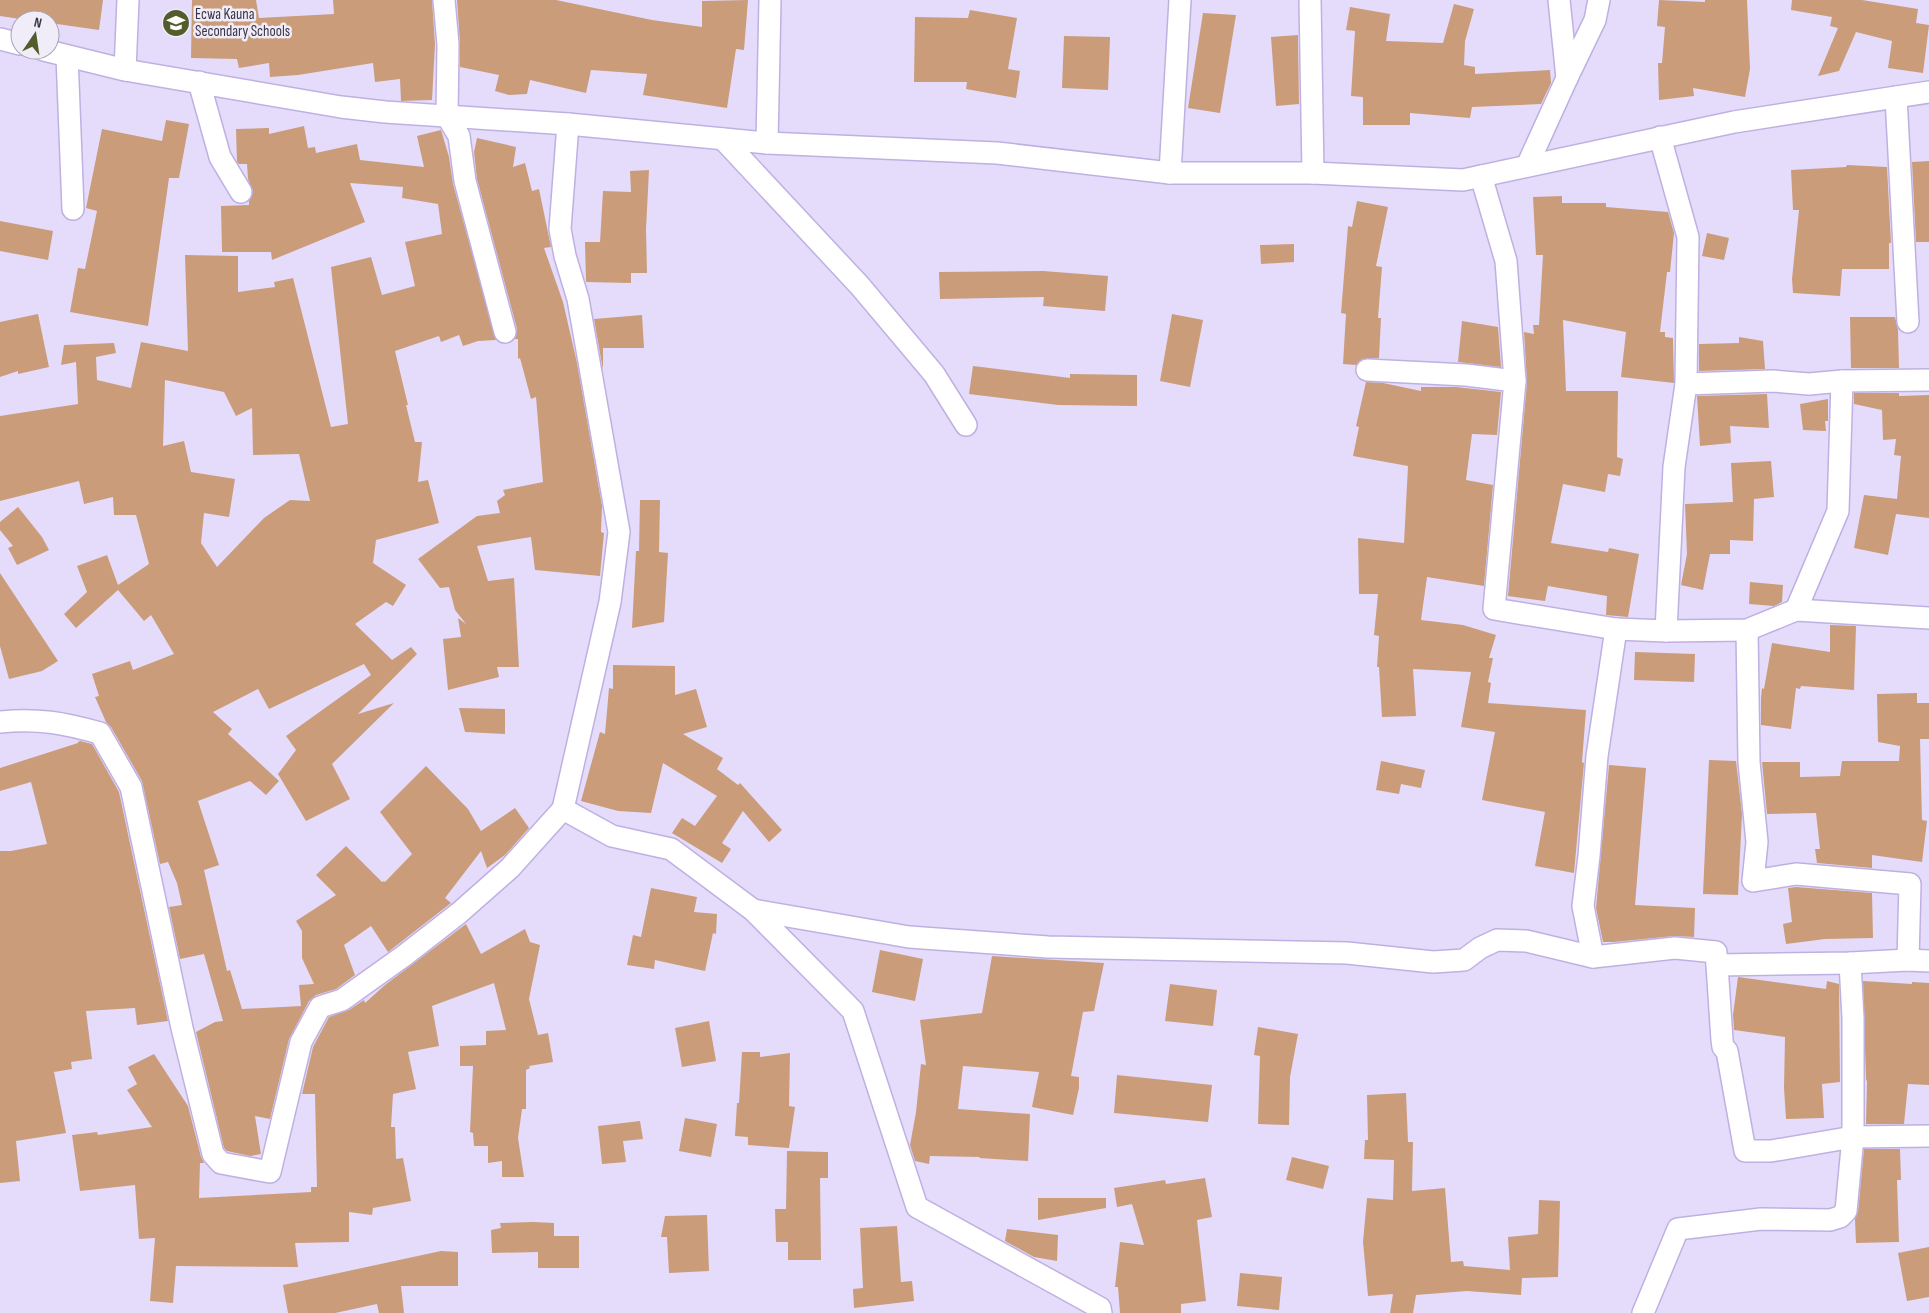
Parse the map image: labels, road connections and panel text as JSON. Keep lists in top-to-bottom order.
{
  "places": {
    "school or university": ["Ecwa Kauna Secondary Schools"]
  },
  "north": "top"
}
